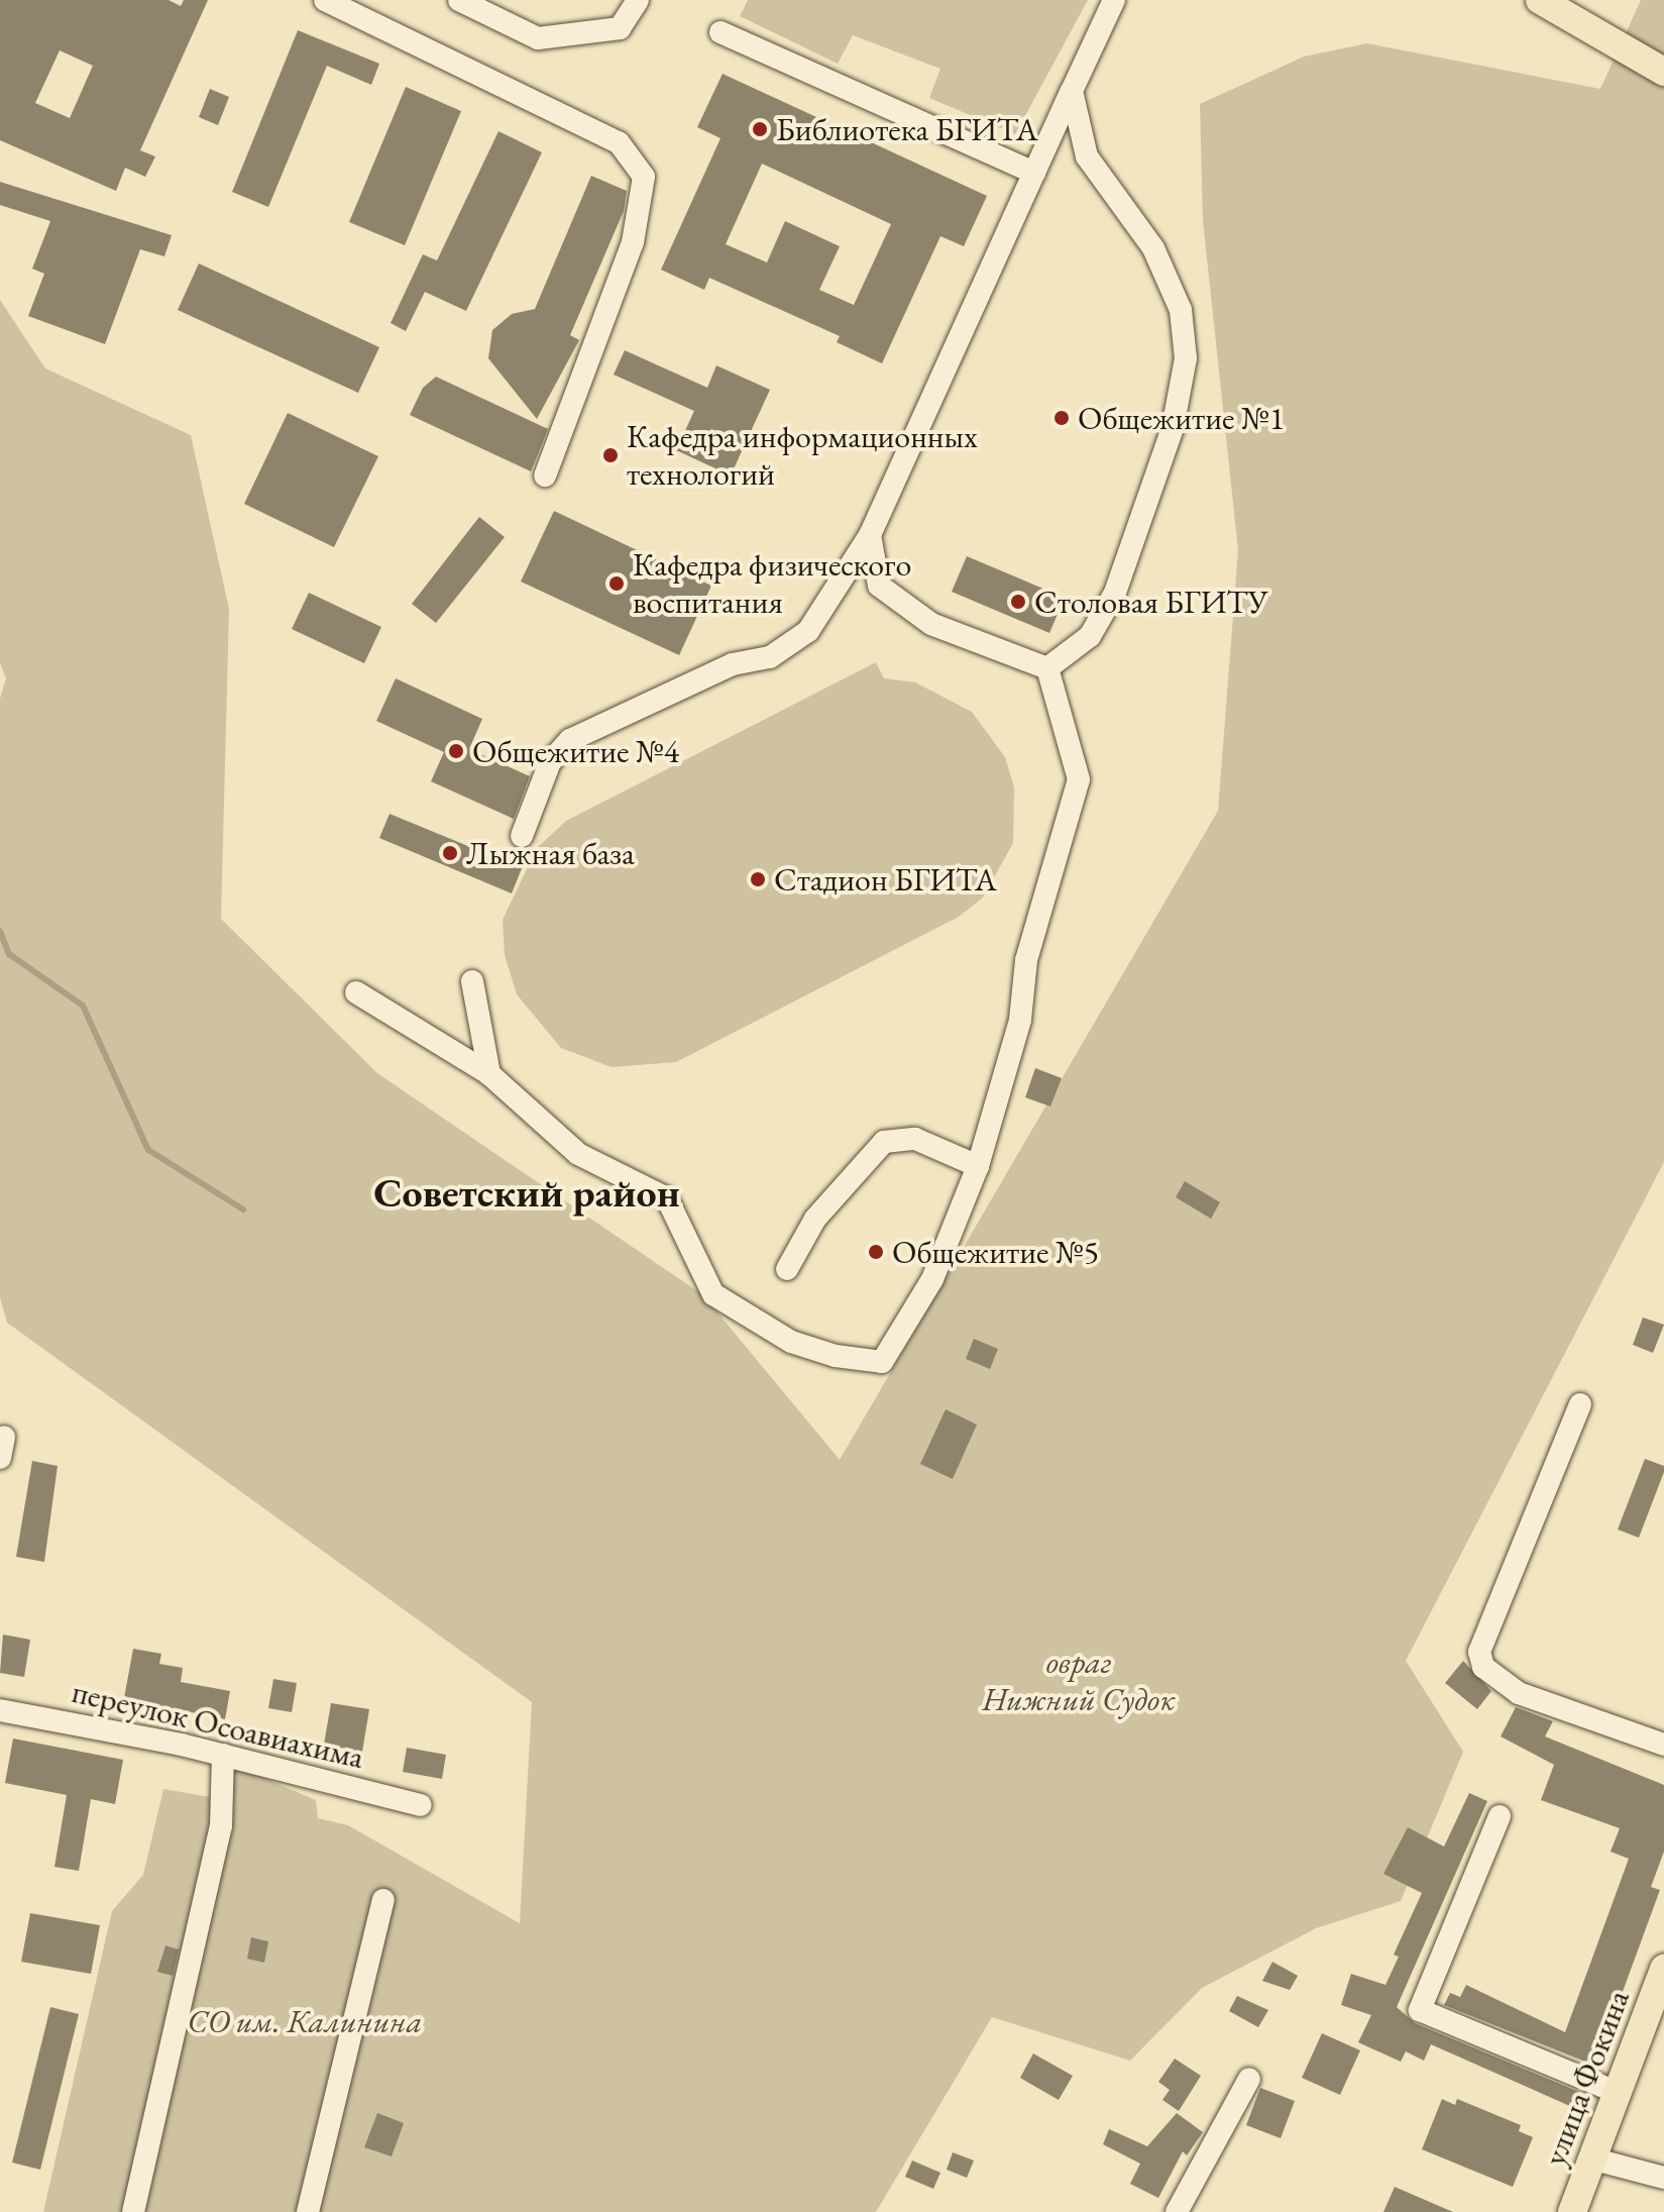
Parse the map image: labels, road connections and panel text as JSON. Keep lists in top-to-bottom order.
{
  "streets": {
    "main road": ["улица Фокина"],
    "street": ["переулок Осоавиахима"]
  },
  "districts": ["Советский район"],
  "parks": ["овраг Нижний Судок", "СО им. Калинина"],
  "places": [
    "Библиотека БГИТА",
    "Общежитие №1",
    "Кафедра информационных технологий",
    "Кафедра физического воспитания",
    "Столовая БГИТУ",
    "Общежитие №4",
    "Лыжная база",
    "Стадион БГИТА",
    "Общежитие №5"
  ]
}
